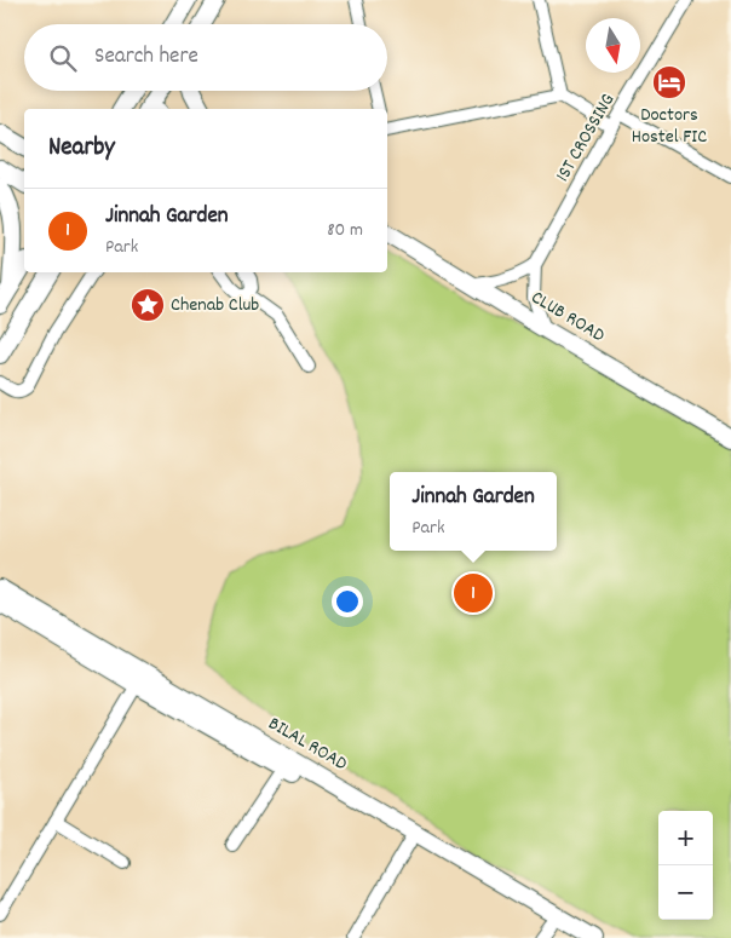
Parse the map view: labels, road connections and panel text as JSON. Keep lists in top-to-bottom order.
{
  "streets": {
    "main road": ["CLUB ROAD", "BILAL ROAD"],
    "street": ["1ST CROSSING"]
  },
  "crossings": [
    ["1ST CROSSING", "CLUB ROAD"]
  ],
  "places": {
    "hotel": ["Doctors Hostel FIC"],
    "place": ["Chenab Club"]
  },
  "north": "bottom",
  "page": {
    "search": "Search here",
    "heading": "Nearby",
    "list": [
      {
        "mark": "1",
        "name": "Jinnah Garden",
        "note": "Park",
        "value": "80 m"
      }
    ],
    "popup": ["Jinnah Garden", "Park"],
    "pins": "1",
    "map_buttons": ["+", "−"]
  }
}
